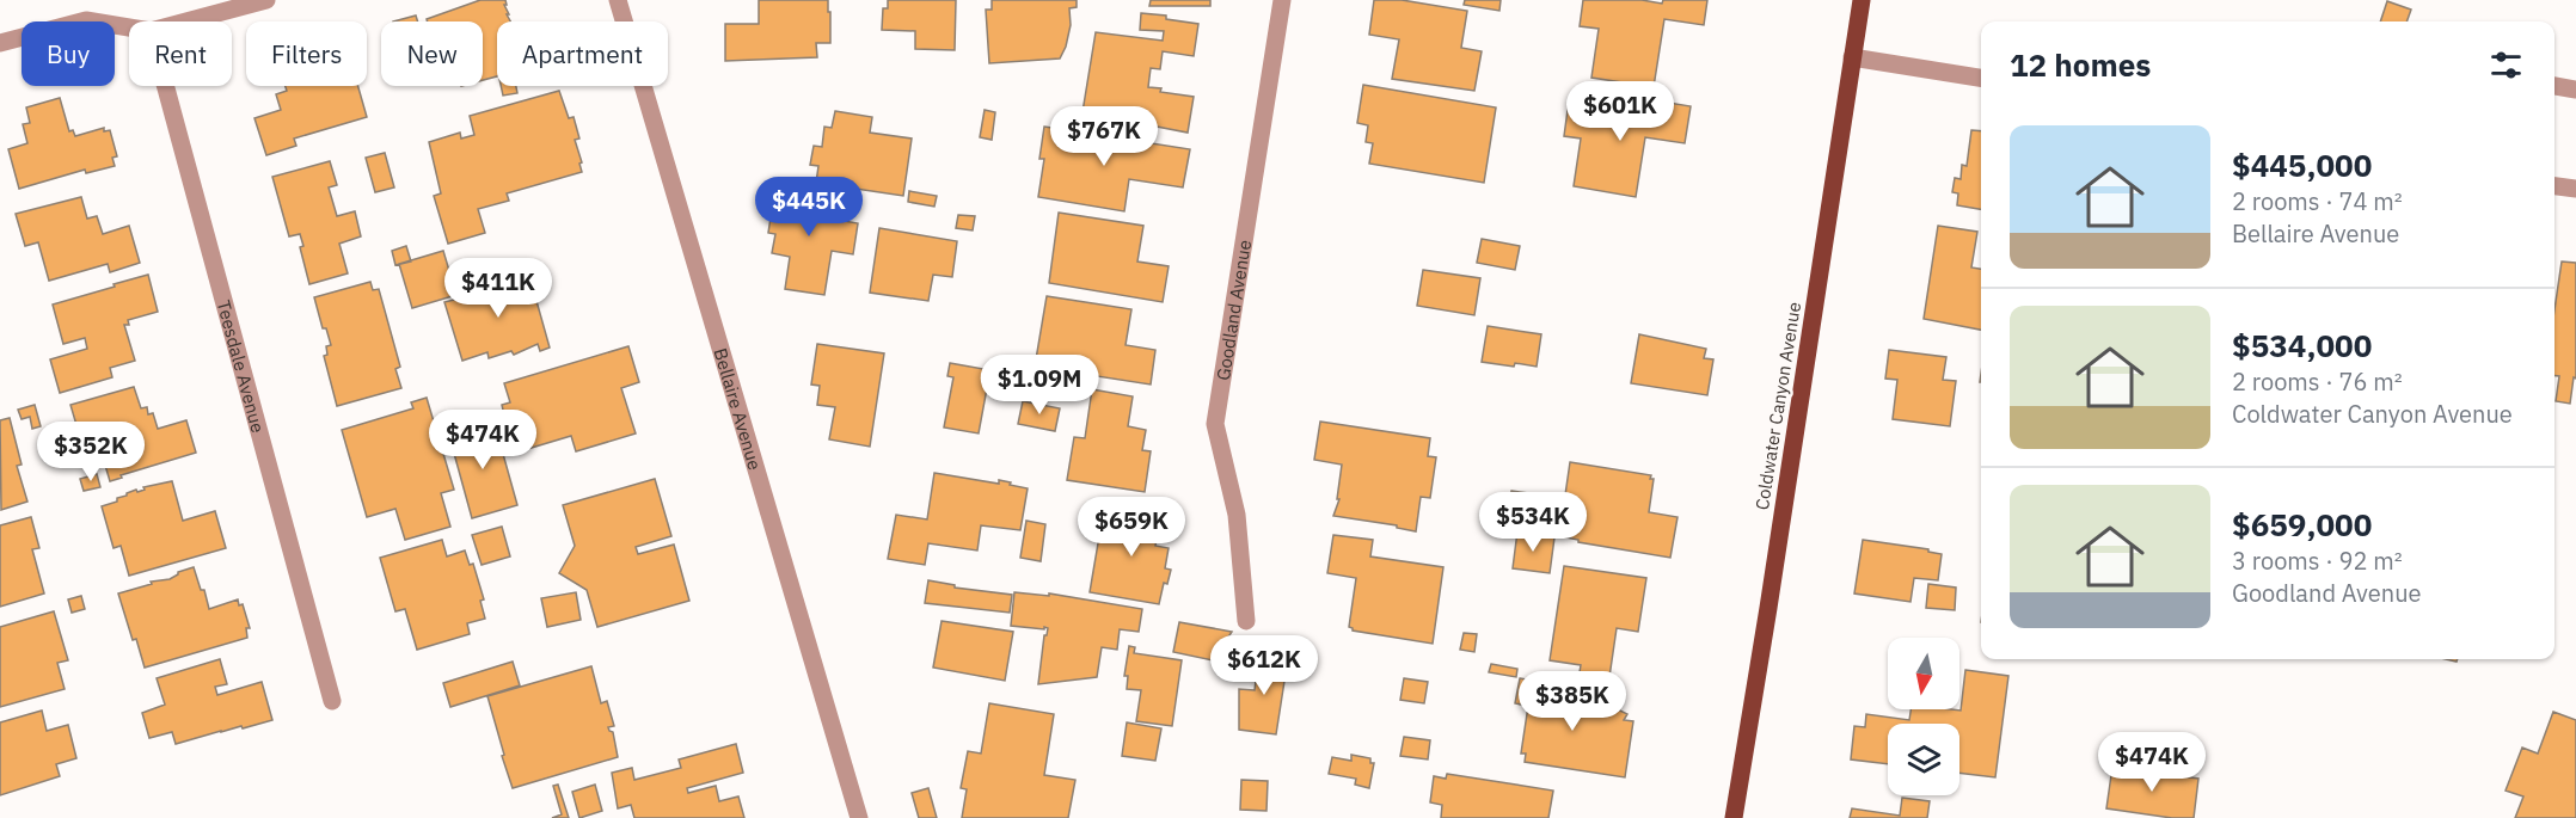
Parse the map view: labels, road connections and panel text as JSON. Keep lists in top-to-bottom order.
{
  "streets": {
    "main road": ["Coldwater Canyon Avenue"],
    "street": ["Goodland Avenue", "Teesdale Avenue", "Bellaire Avenue"]
  },
  "north": "bottom",
  "page": {
    "chip": [
      "Buy",
      "Rent",
      "Filters",
      "New",
      "Apartment"
    ],
    "heading": "12 homes",
    "price": [
      "$601K",
      "$767K",
      "$445K",
      "$411K",
      "$1.09M",
      "$474K",
      "$352K",
      "$534K",
      "$659K",
      "$612K",
      "$385K",
      "$474K"
    ],
    "list": [
      {
        "name": "$445,000",
        "note": "2 rooms · 74 m² · Bellaire Avenue"
      },
      {
        "name": "$534,000",
        "note": "2 rooms · 76 m² · Coldwater Canyon Avenue"
      },
      {
        "name": "$659,000",
        "note": "3 rooms · 92 m² · Goodland Avenue"
      }
    ]
  }
}
